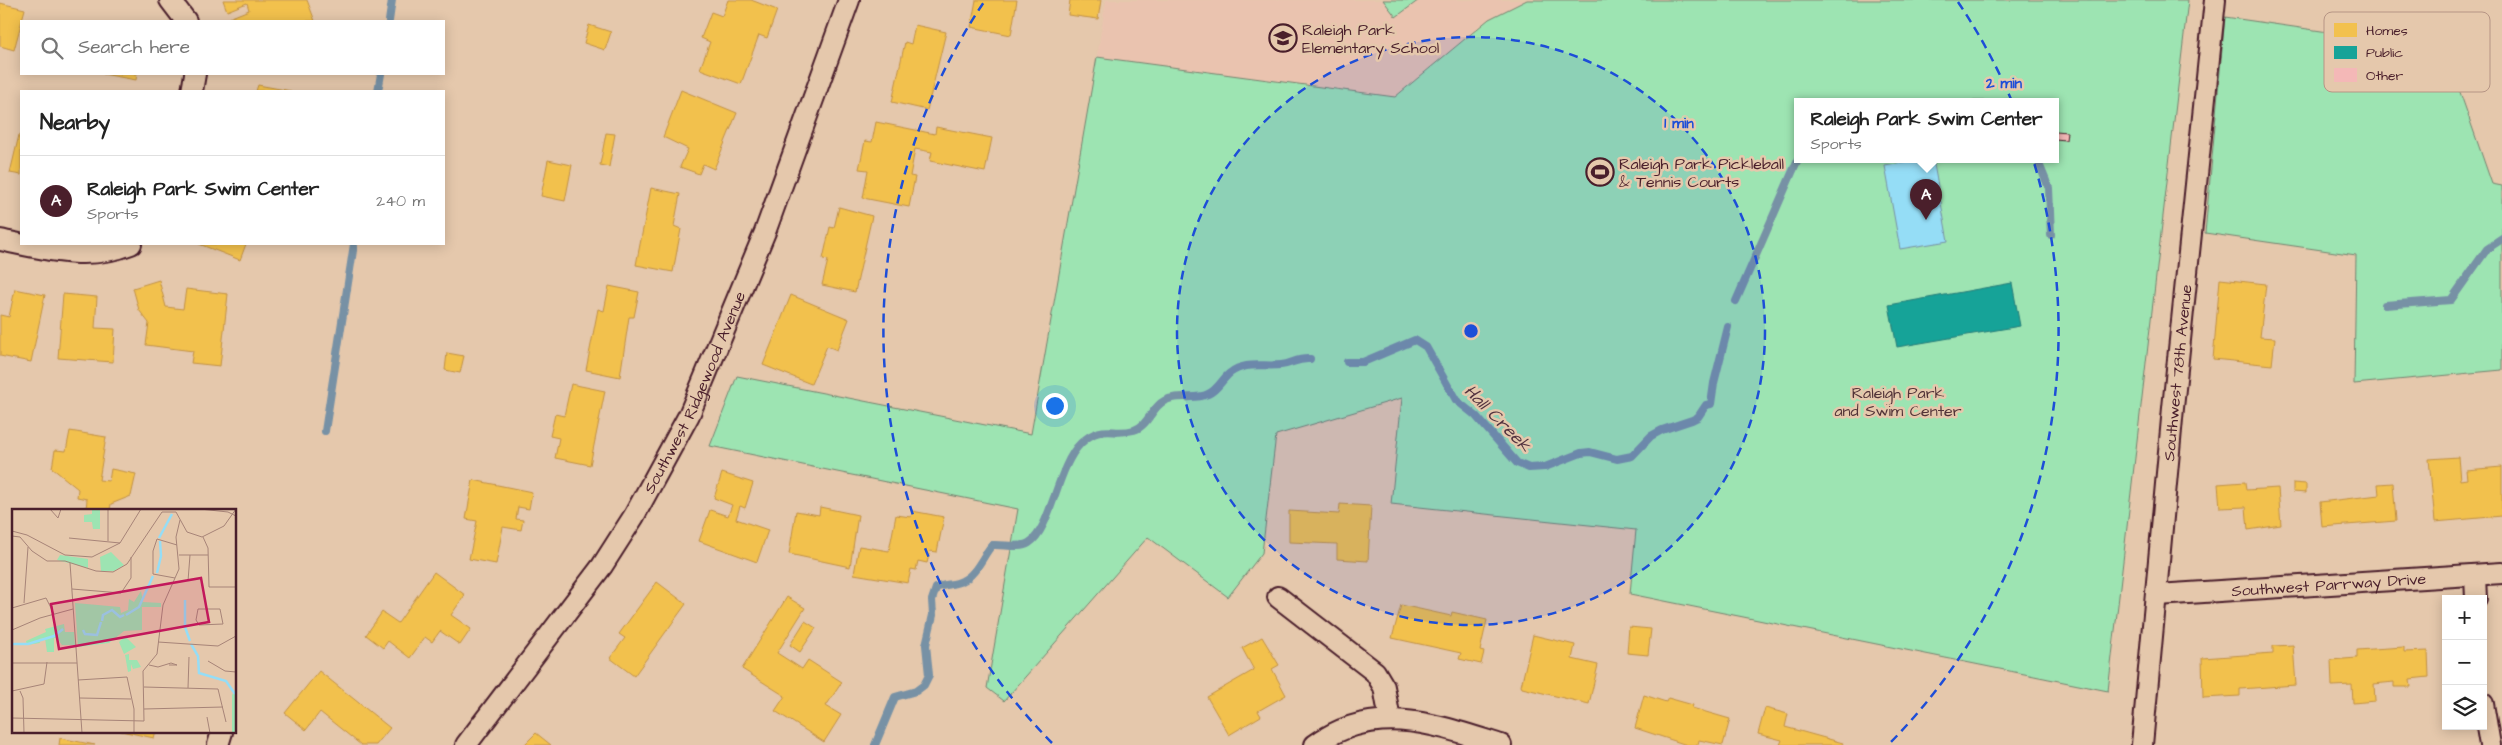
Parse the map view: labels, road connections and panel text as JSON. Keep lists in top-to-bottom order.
{
  "streets": {
    "street": ["Southwest 78th Avenue", "Southwest Ridgewood Avenue", "Southwest Parrway Drive"]
  },
  "crossings": [
    ["Southwest 78th Avenue", "Southwest Parrway Drive"]
  ],
  "water": ["Hall Creek"],
  "parks": ["Raleigh Park and Swim Center"],
  "places": {
    "school or university": ["Raleigh Park Elementary School"],
    "sports": ["Raleigh Park Pickleball & Tennis Courts"]
  },
  "legend": ["Homes", "Public", "Other"],
  "page": {
    "search": "Search here",
    "heading": "Nearby",
    "popup": ["Raleigh Park Swim Center", "Sports"],
    "list": [
      {
        "mark": "A",
        "name": "Raleigh Park Swim Center",
        "note": "Sports",
        "value": "240 m"
      }
    ],
    "pins": "A",
    "map_buttons": ["+", "−"]
  },
  "rings": ["2 min", "1 min"]
}
